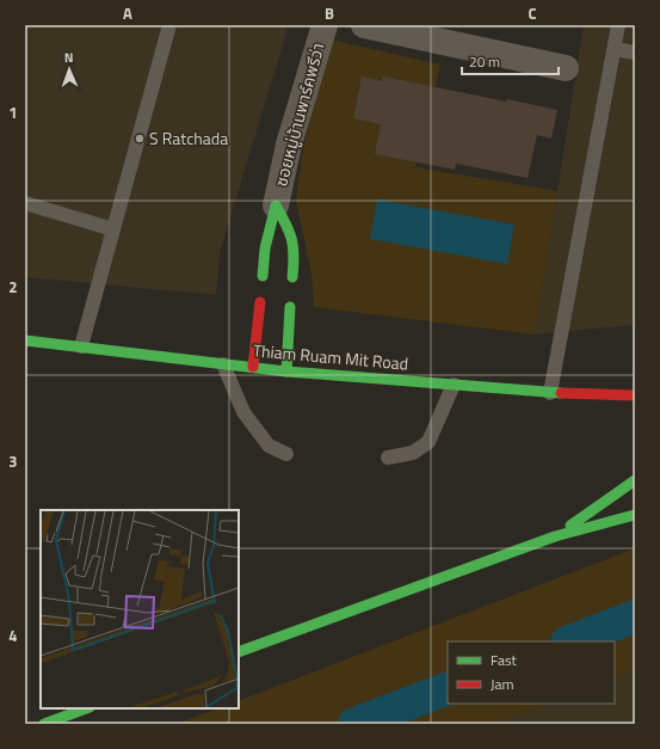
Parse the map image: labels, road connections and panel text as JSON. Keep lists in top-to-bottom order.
{
  "streets": {
    "street": ["ซอยหมู่บ้านพาร์คพรีว่า", "Thiam Ruam Mit Road"]
  },
  "places": ["S Ratchada"],
  "legend": ["Fast", "Jam"],
  "scale_bar": "20 m",
  "north": "top",
  "grid": {
    "columns": ["A", "B", "C"],
    "rows": [
      "1",
      "2",
      "3",
      "4"
    ]
  }
}
